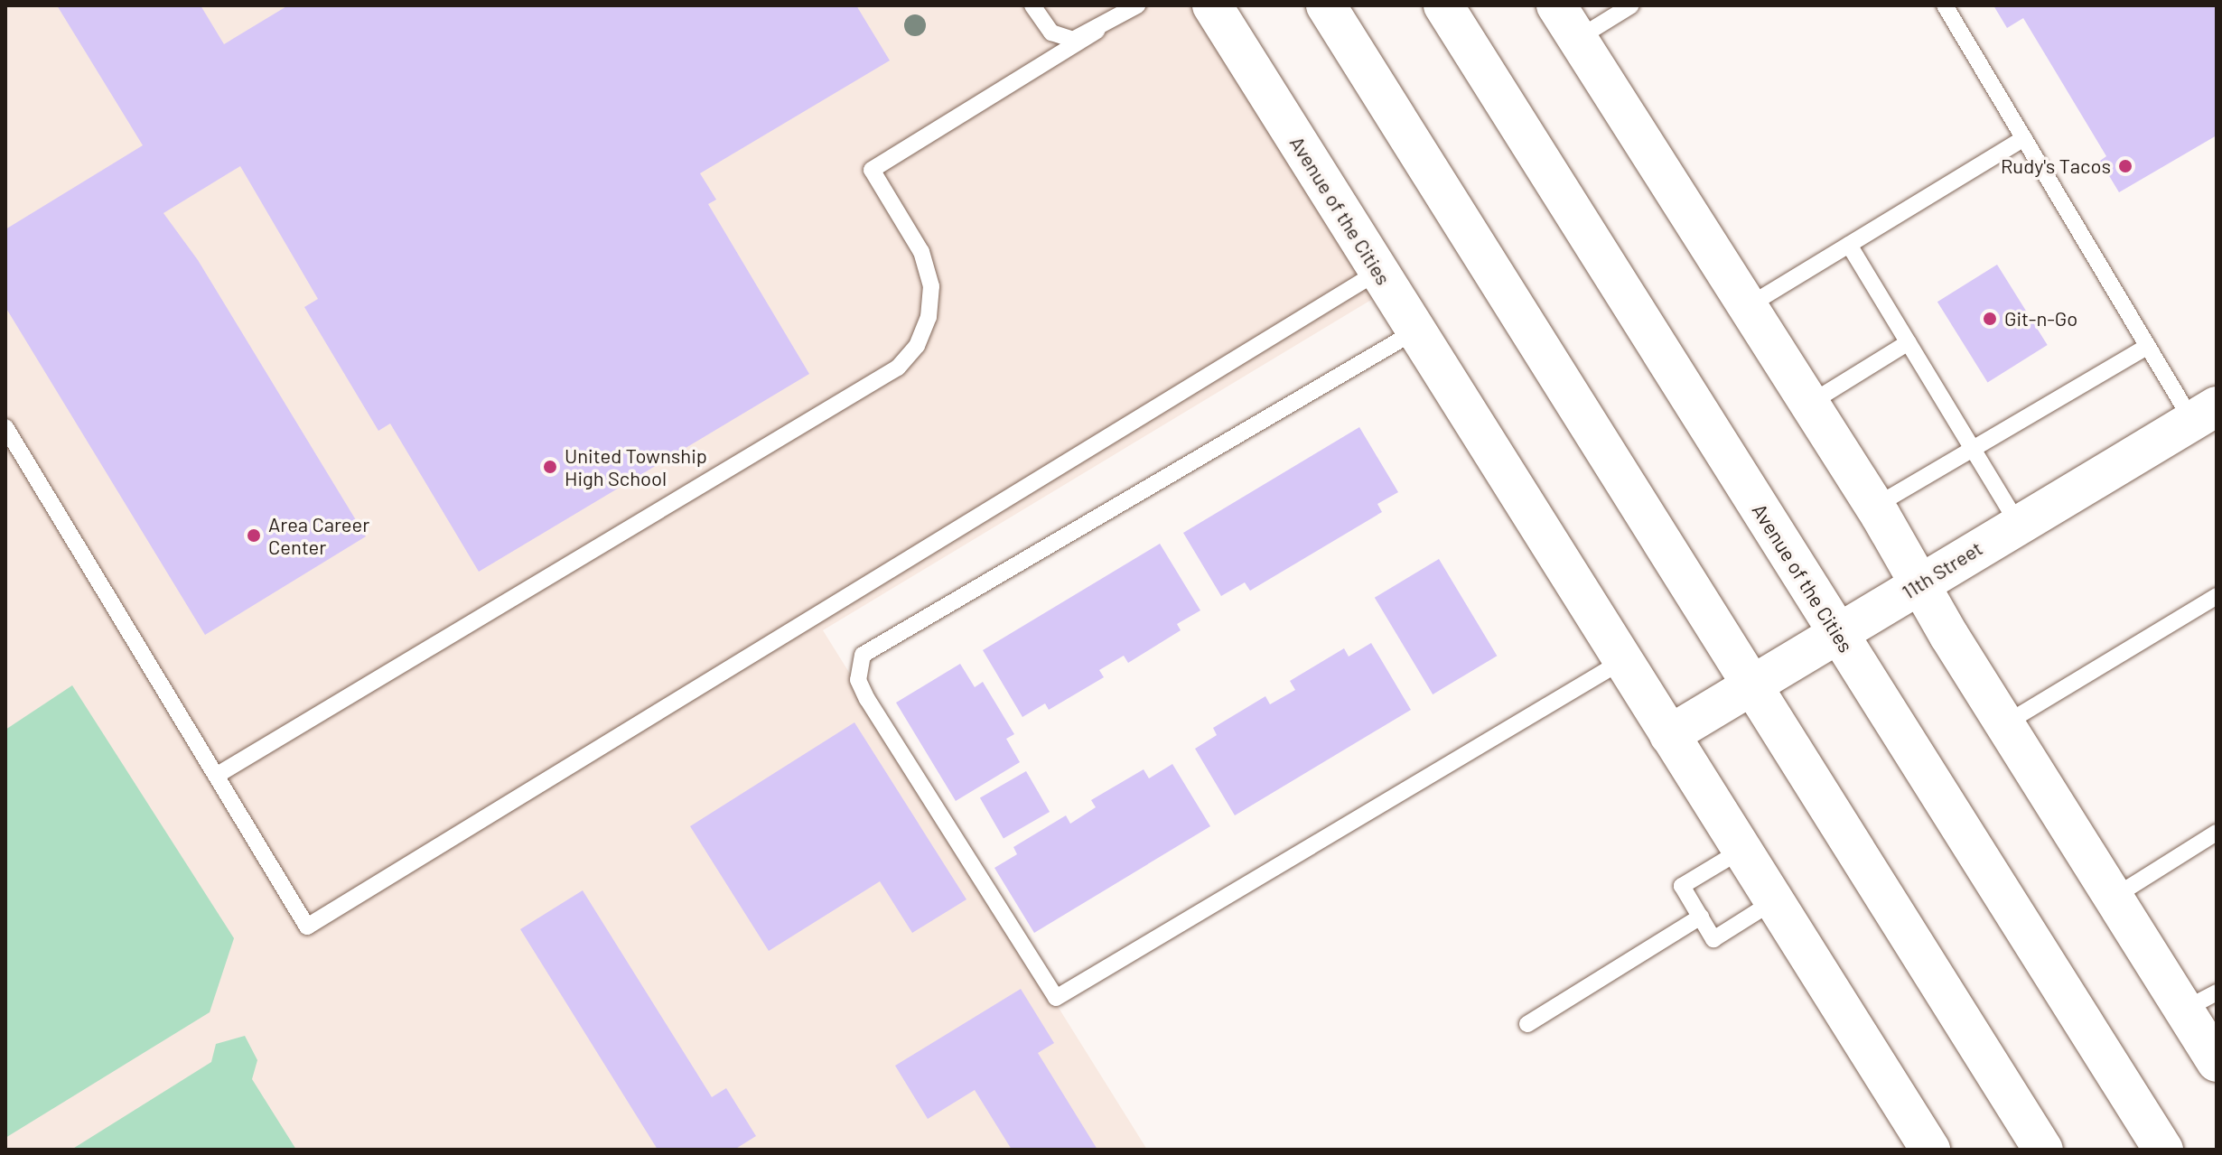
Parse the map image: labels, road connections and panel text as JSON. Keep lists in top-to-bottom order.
{
  "streets": {
    "street": ["Avenue of the Cities", "11th Street"]
  },
  "crossings": [
    ["Avenue of the Cities", "11th Street"]
  ],
  "places": [
    "Rudy's Tacos",
    "Git-n-Go",
    "United Township High School",
    "Area Career Center"
  ]
}
